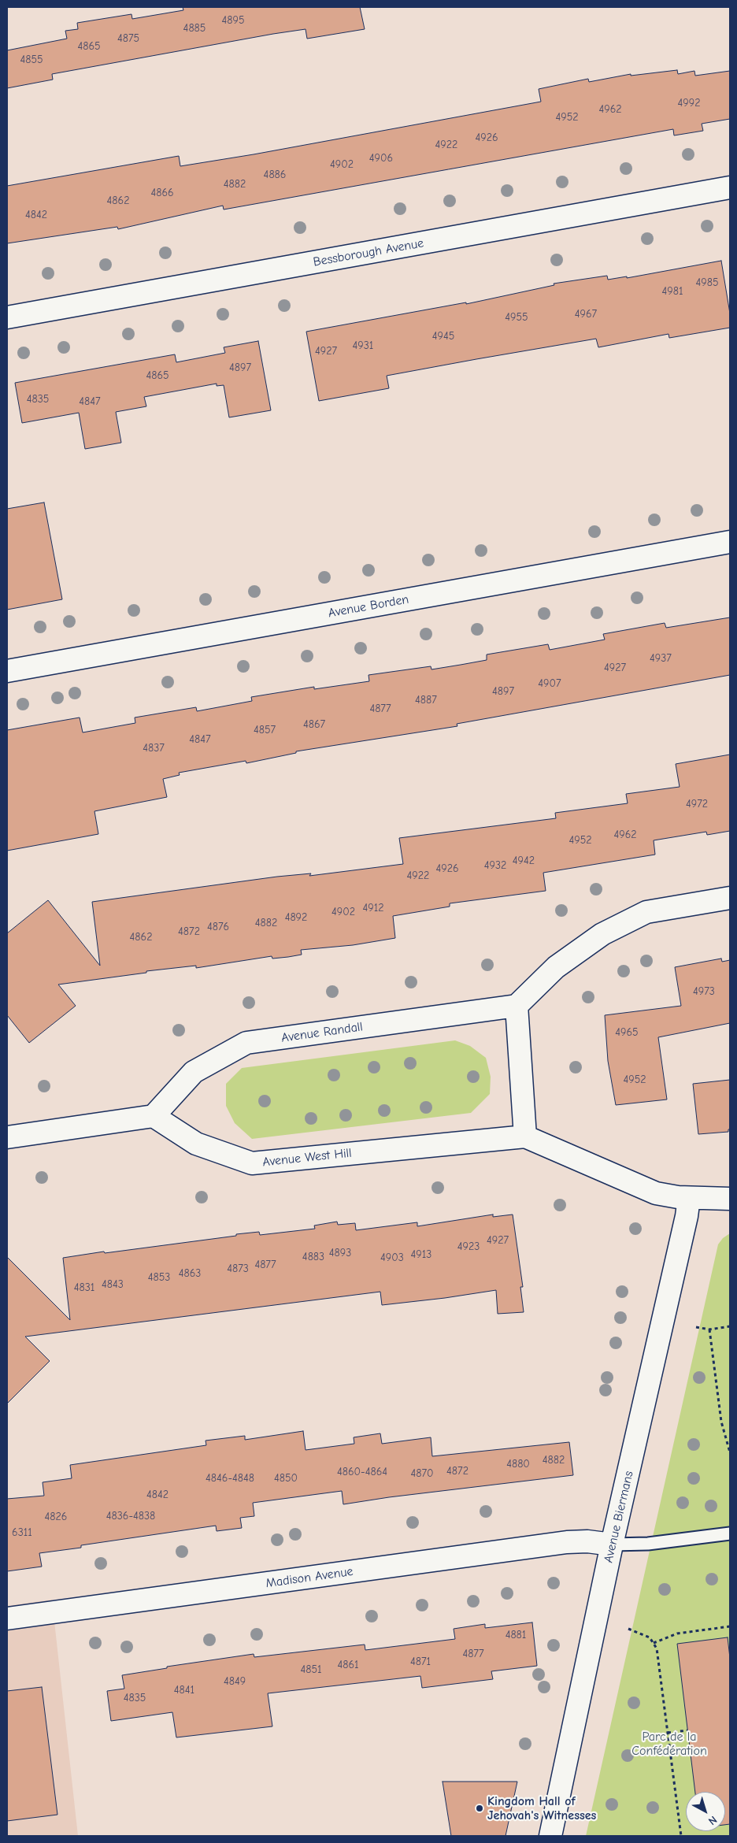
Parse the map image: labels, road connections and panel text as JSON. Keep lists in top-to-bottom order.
{
  "streets": {
    "street": [
      "Bessborough Avenue",
      "Avenue Borden",
      "Avenue Randall",
      "Avenue West Hill",
      "Avenue Biermans",
      "Madison Avenue"
    ]
  },
  "crossings": [
    ["Avenue Randall", "Avenue West Hill"],
    ["Avenue West Hill", "Avenue Biermans"],
    ["Avenue Biermans", "Madison Avenue"]
  ],
  "parks": ["Parc de la Confédération"],
  "places": ["Kingdom Hall of Jehovah's Witnesses"],
  "house_numbers": [
    "4895",
    "4885",
    "4875",
    "4865",
    "4855",
    "4992",
    "4962",
    "4952",
    "4926",
    "4922",
    "4906",
    "4902",
    "4886",
    "4882",
    "4866",
    "4862",
    "4842",
    "4985",
    "4981",
    "4967",
    "4955",
    "4945",
    "4931",
    "4927",
    "4897",
    "4865",
    "4835",
    "4847",
    "4937",
    "4927",
    "4907",
    "4897",
    "4887",
    "4877",
    "4867",
    "4857",
    "4847",
    "4837",
    "4972",
    "4962",
    "4952",
    "4942",
    "4932",
    "4926",
    "4922",
    "4912",
    "4902",
    "4892",
    "4882",
    "4876",
    "4872",
    "4862",
    "4973",
    "4965",
    "4952",
    "4927",
    "4923",
    "4893",
    "4913",
    "4883",
    "4903",
    "4877",
    "4873",
    "4863",
    "4853",
    "4843",
    "4831",
    "4882",
    "4880",
    "4872",
    "4860-4864",
    "4870",
    "4846-4848",
    "4850",
    "4842",
    "4836-4838",
    "4826",
    "6311",
    "4881",
    "4877",
    "4871",
    "4861",
    "4851",
    "4849",
    "4841",
    "4835"
  ],
  "north": "bottom right"
}
